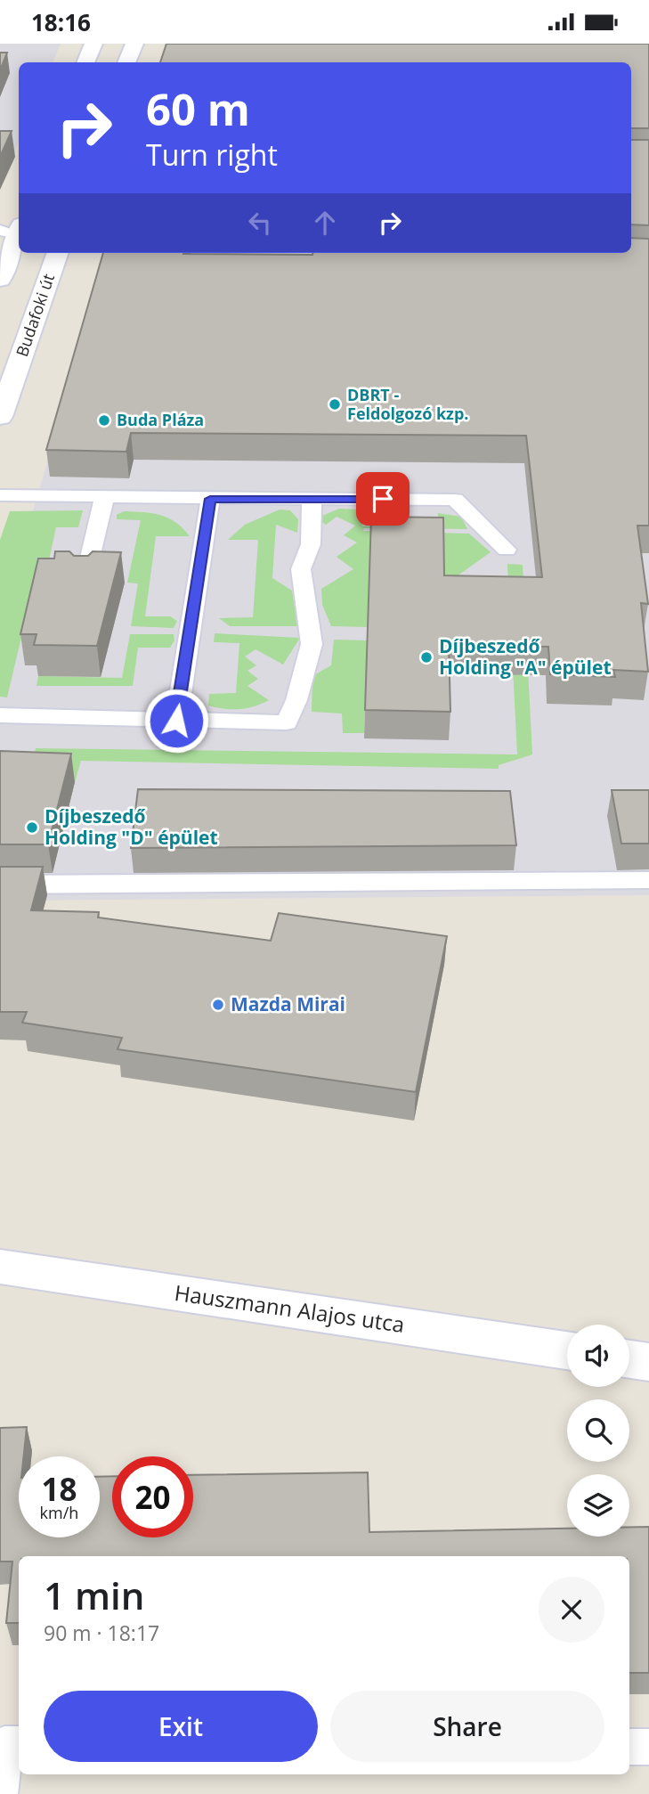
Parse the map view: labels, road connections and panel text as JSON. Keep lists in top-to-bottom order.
{
  "streets": {
    "main road": ["Budafoki út", "Hauszmann Alajos utca"]
  },
  "places": [
    "DBRT - Feldolgozó kzp.",
    "Buda Pláza",
    "Díjbeszedő Holding \"A\" épület",
    "Díjbeszedő Holding \"D\" épület",
    "Mazda Mirai"
  ],
  "page": {
    "status": "18:16",
    "turn": ["60 m", "Turn right"],
    "speed": "18 km/h",
    "limit": "20",
    "heading": ["1 min", "90 m · 18:17"],
    "buttons": ["Exit", "Share"]
  }
}
